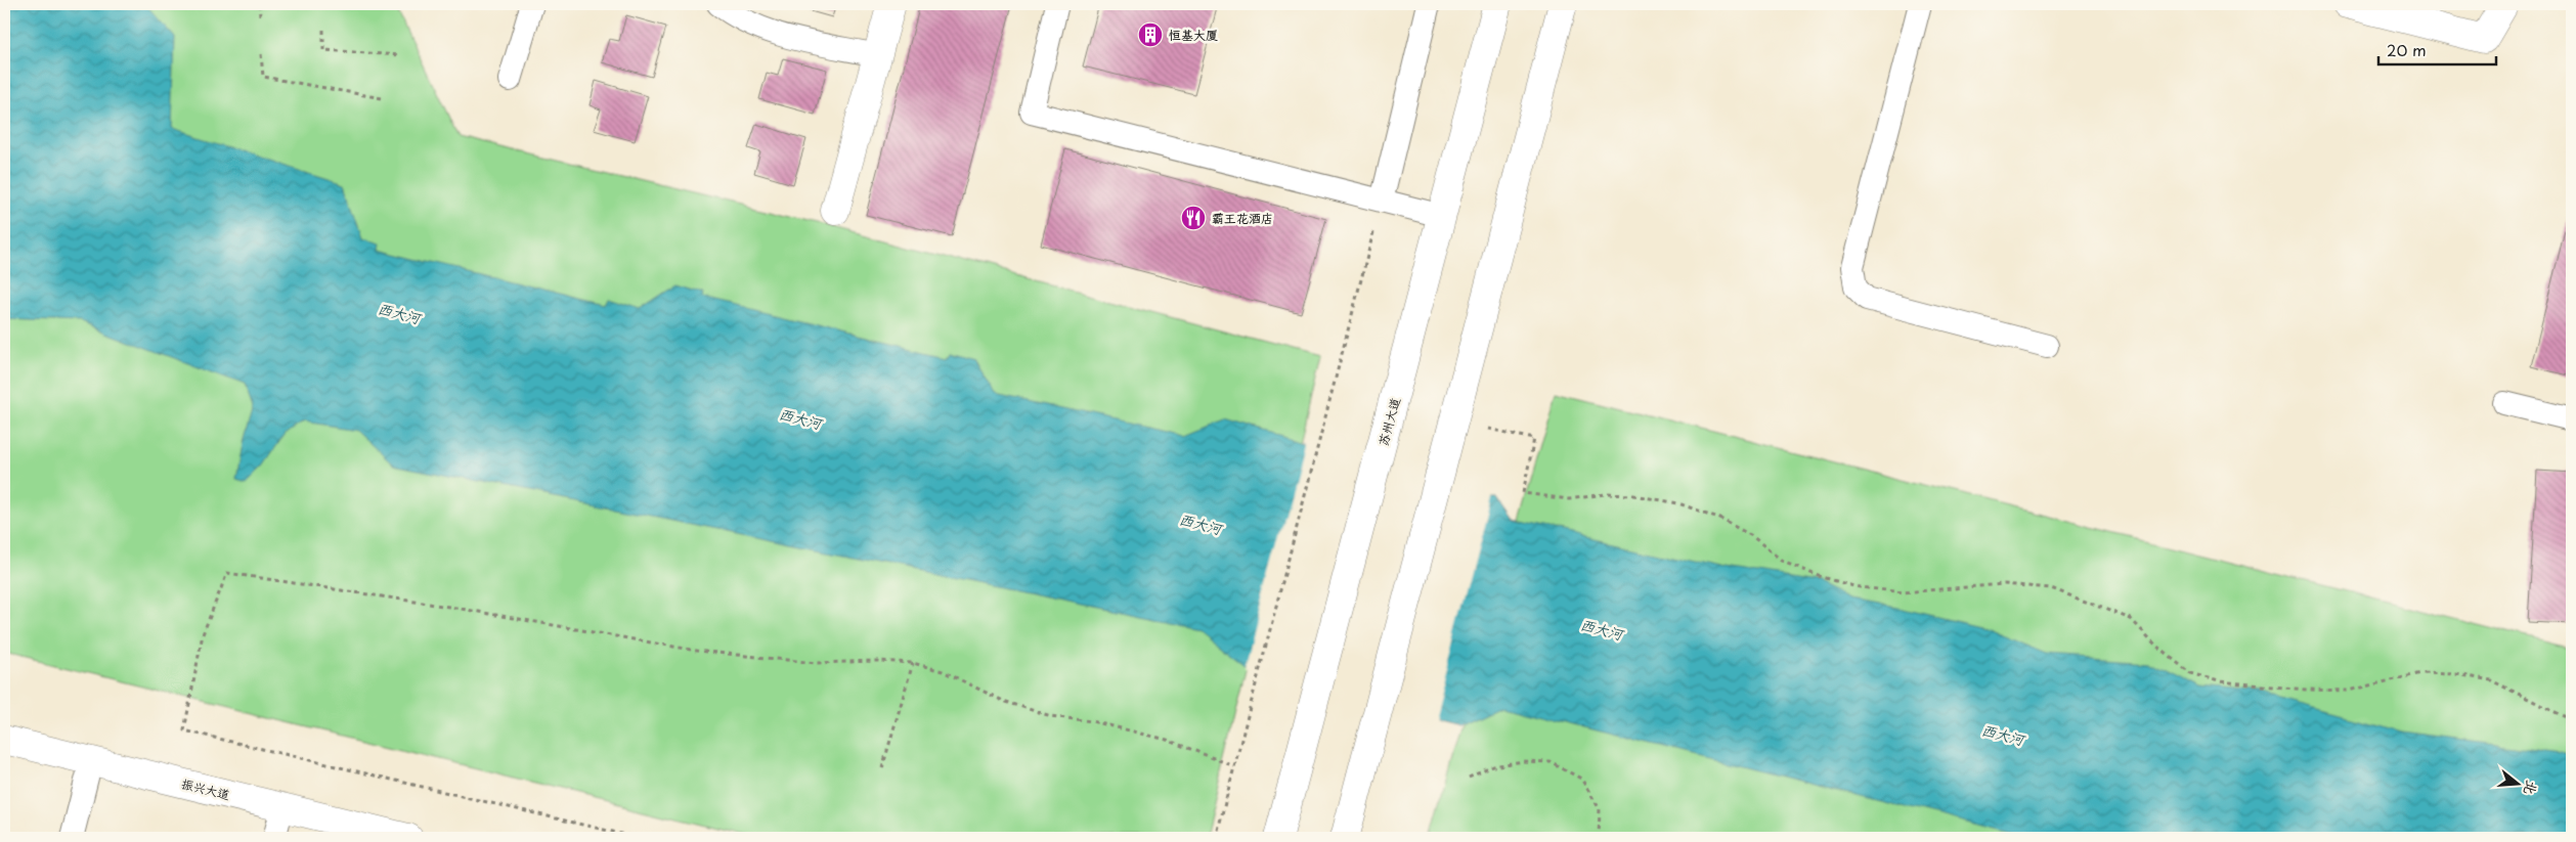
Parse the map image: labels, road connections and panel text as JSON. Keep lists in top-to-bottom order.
{
  "streets": {
    "street": ["苏州大道", "振兴大道"]
  },
  "water": ["西大河"],
  "places": {
    "building": ["恒基大厦"],
    "restaurant": ["霸王花酒店"]
  },
  "scale_bar": "20 m",
  "north": "right"
}
